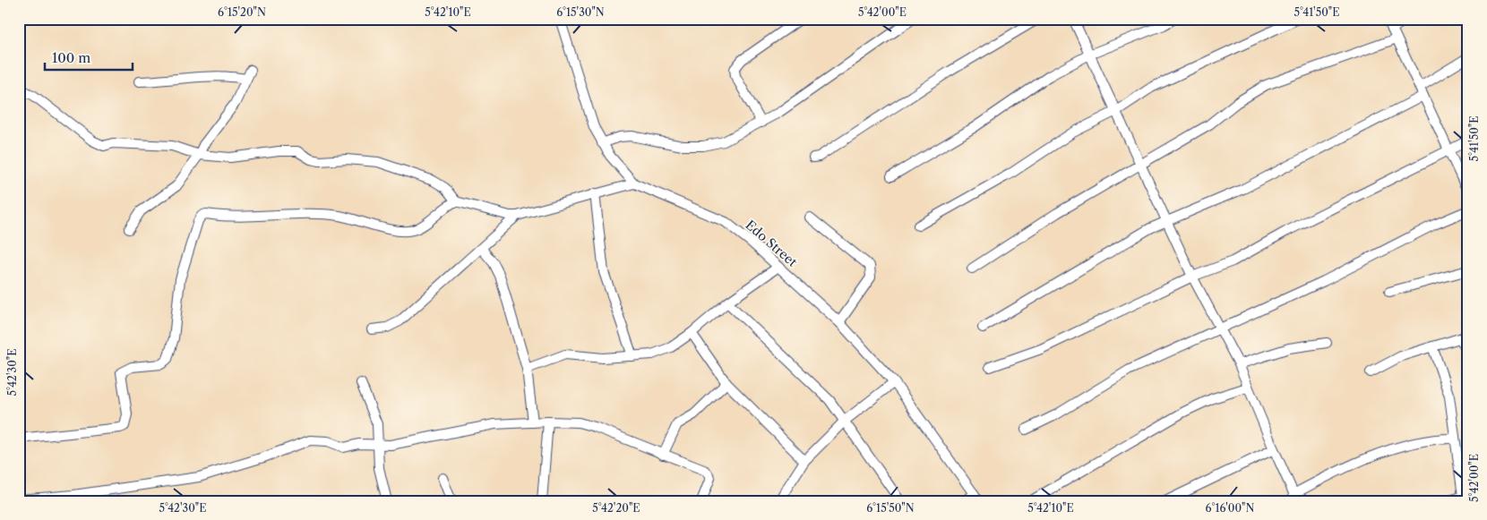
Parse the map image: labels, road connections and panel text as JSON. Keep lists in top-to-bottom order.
{
  "streets": {
    "street": ["Edo Street"]
  },
  "scale_bar": "100 m",
  "coordinates": [
    "6°15'20\"N",
    "5°42'10\"E",
    "6°15'30\"N",
    "5°42'00\"E",
    "5°41'50\"E",
    "5°42'30\"E",
    "5°42'20\"E",
    "6°15'50\"N",
    "6°16'00\"N"
  ]
}
